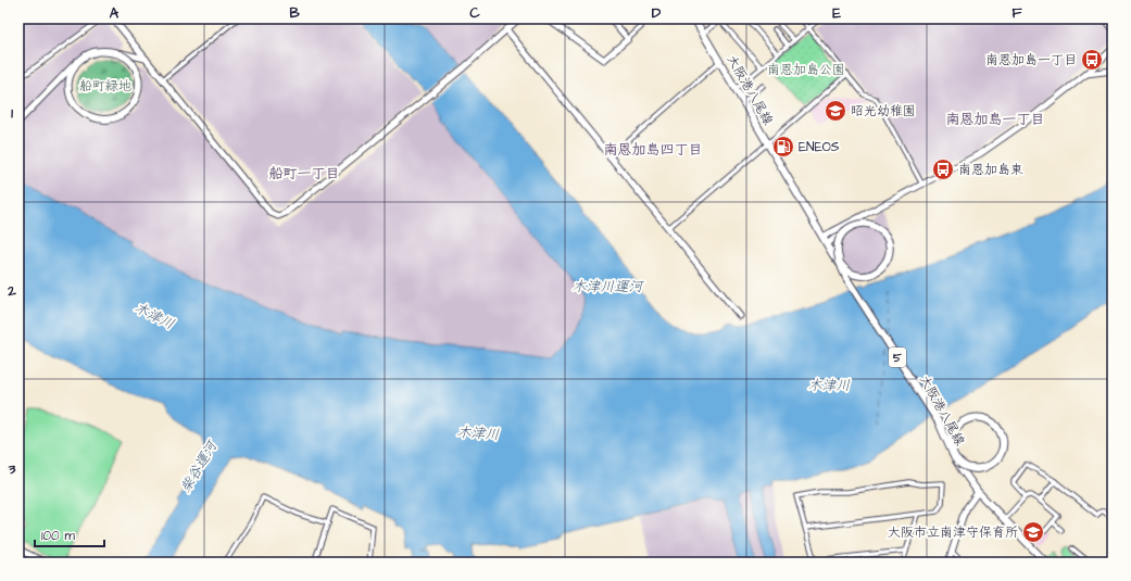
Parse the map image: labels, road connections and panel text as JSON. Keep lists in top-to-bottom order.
{
  "streets": {
    "main road": ["大阪港八尾線", "5"]
  },
  "districts": ["南恩加島一丁目", "南恩加島四丁目", "船町一丁目"],
  "water": ["木津川運河", "木津川", "柴谷運河"],
  "parks": ["南恩加島公園", "船町緑地"],
  "places": {
    "bus stop": ["南恩加島一丁目", "南恩加島東"],
    "school or university": ["昭光幼稚園", "大阪市立南津守保育所"],
    "fuel station": ["ENEOS"]
  },
  "scale_bar": "100 m",
  "grid": {
    "columns": [
      "A",
      "B",
      "C",
      "D",
      "E",
      "F"
    ],
    "rows": ["1", "2", "3"]
  }
}
